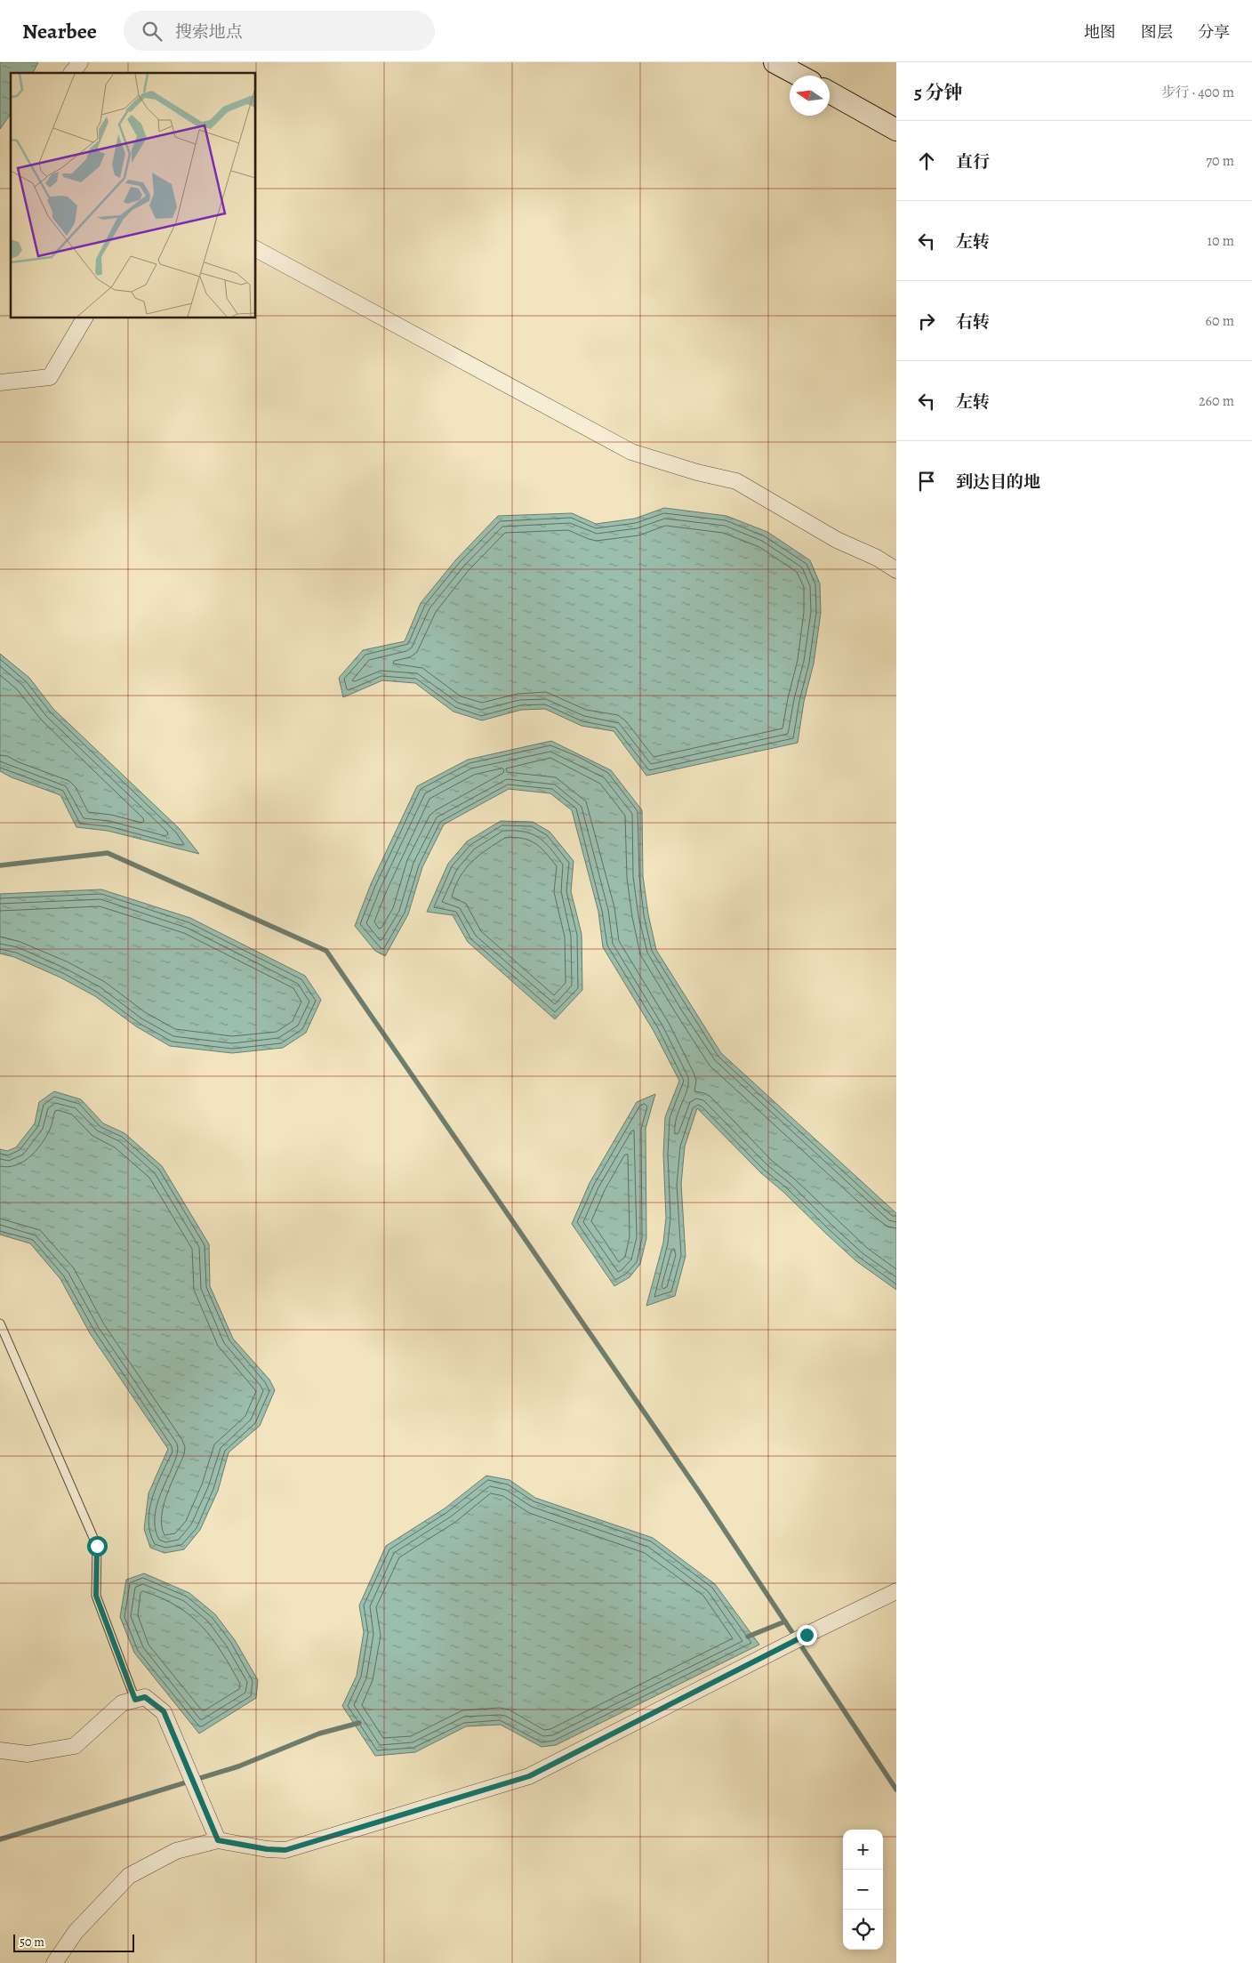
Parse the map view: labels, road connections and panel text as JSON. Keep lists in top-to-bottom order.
{
  "scale_bar": "50 m",
  "north": "left",
  "page": {
    "header": "Nearbee",
    "search": "搜索地点",
    "nav": ["地图", "图层", "分享"],
    "heading": ["5 分钟", "步行 · 400 m"],
    "list": [
      ["直行", "70 m"],
      ["左转", "10 m"],
      ["右转", "60 m"],
      ["左转", "260 m"],
      "到达目的地"
    ],
    "map_buttons": ["+", "−"],
    "scale": "50 m"
  }
}
